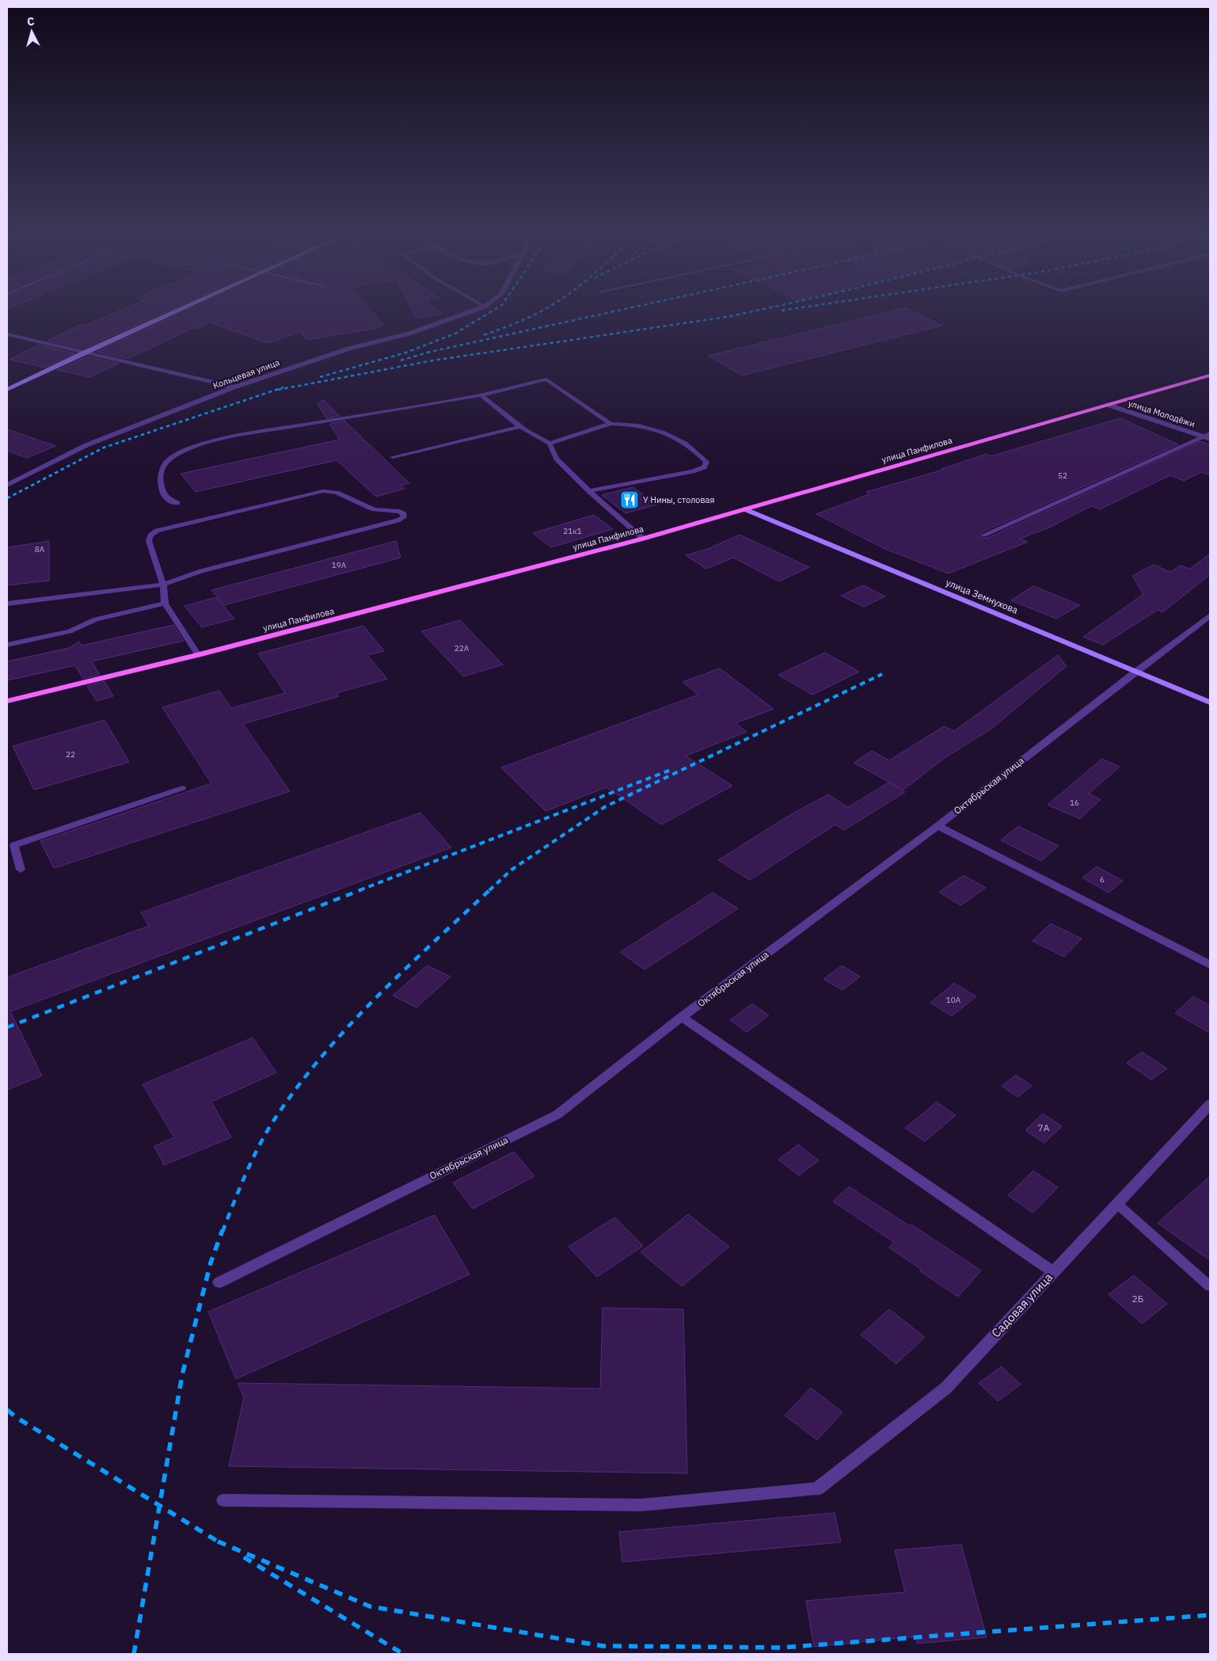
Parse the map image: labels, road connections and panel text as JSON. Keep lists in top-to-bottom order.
{
  "streets": {
    "main road": ["улица Панфилова", "улица Земнухова"],
    "street": [
      "Кольцевая улица",
      "улица Молодёжи",
      "Октябрьская улица",
      "Садовая улица"
    ]
  },
  "crossings": [
    ["улица Молодёжи", "улица Панфилова"],
    ["улица Панфилова", "улица Земнухова"],
    ["улица Земнухова", "Октябрьская улица"]
  ],
  "places": {
    "restaurant": ["У Нины, столовая"]
  },
  "house_numbers": [
    "52",
    "21к1",
    "8А",
    "19А",
    "22А",
    "22",
    "16",
    "6",
    "10А",
    "7А",
    "2Б"
  ],
  "north": "top"
}
